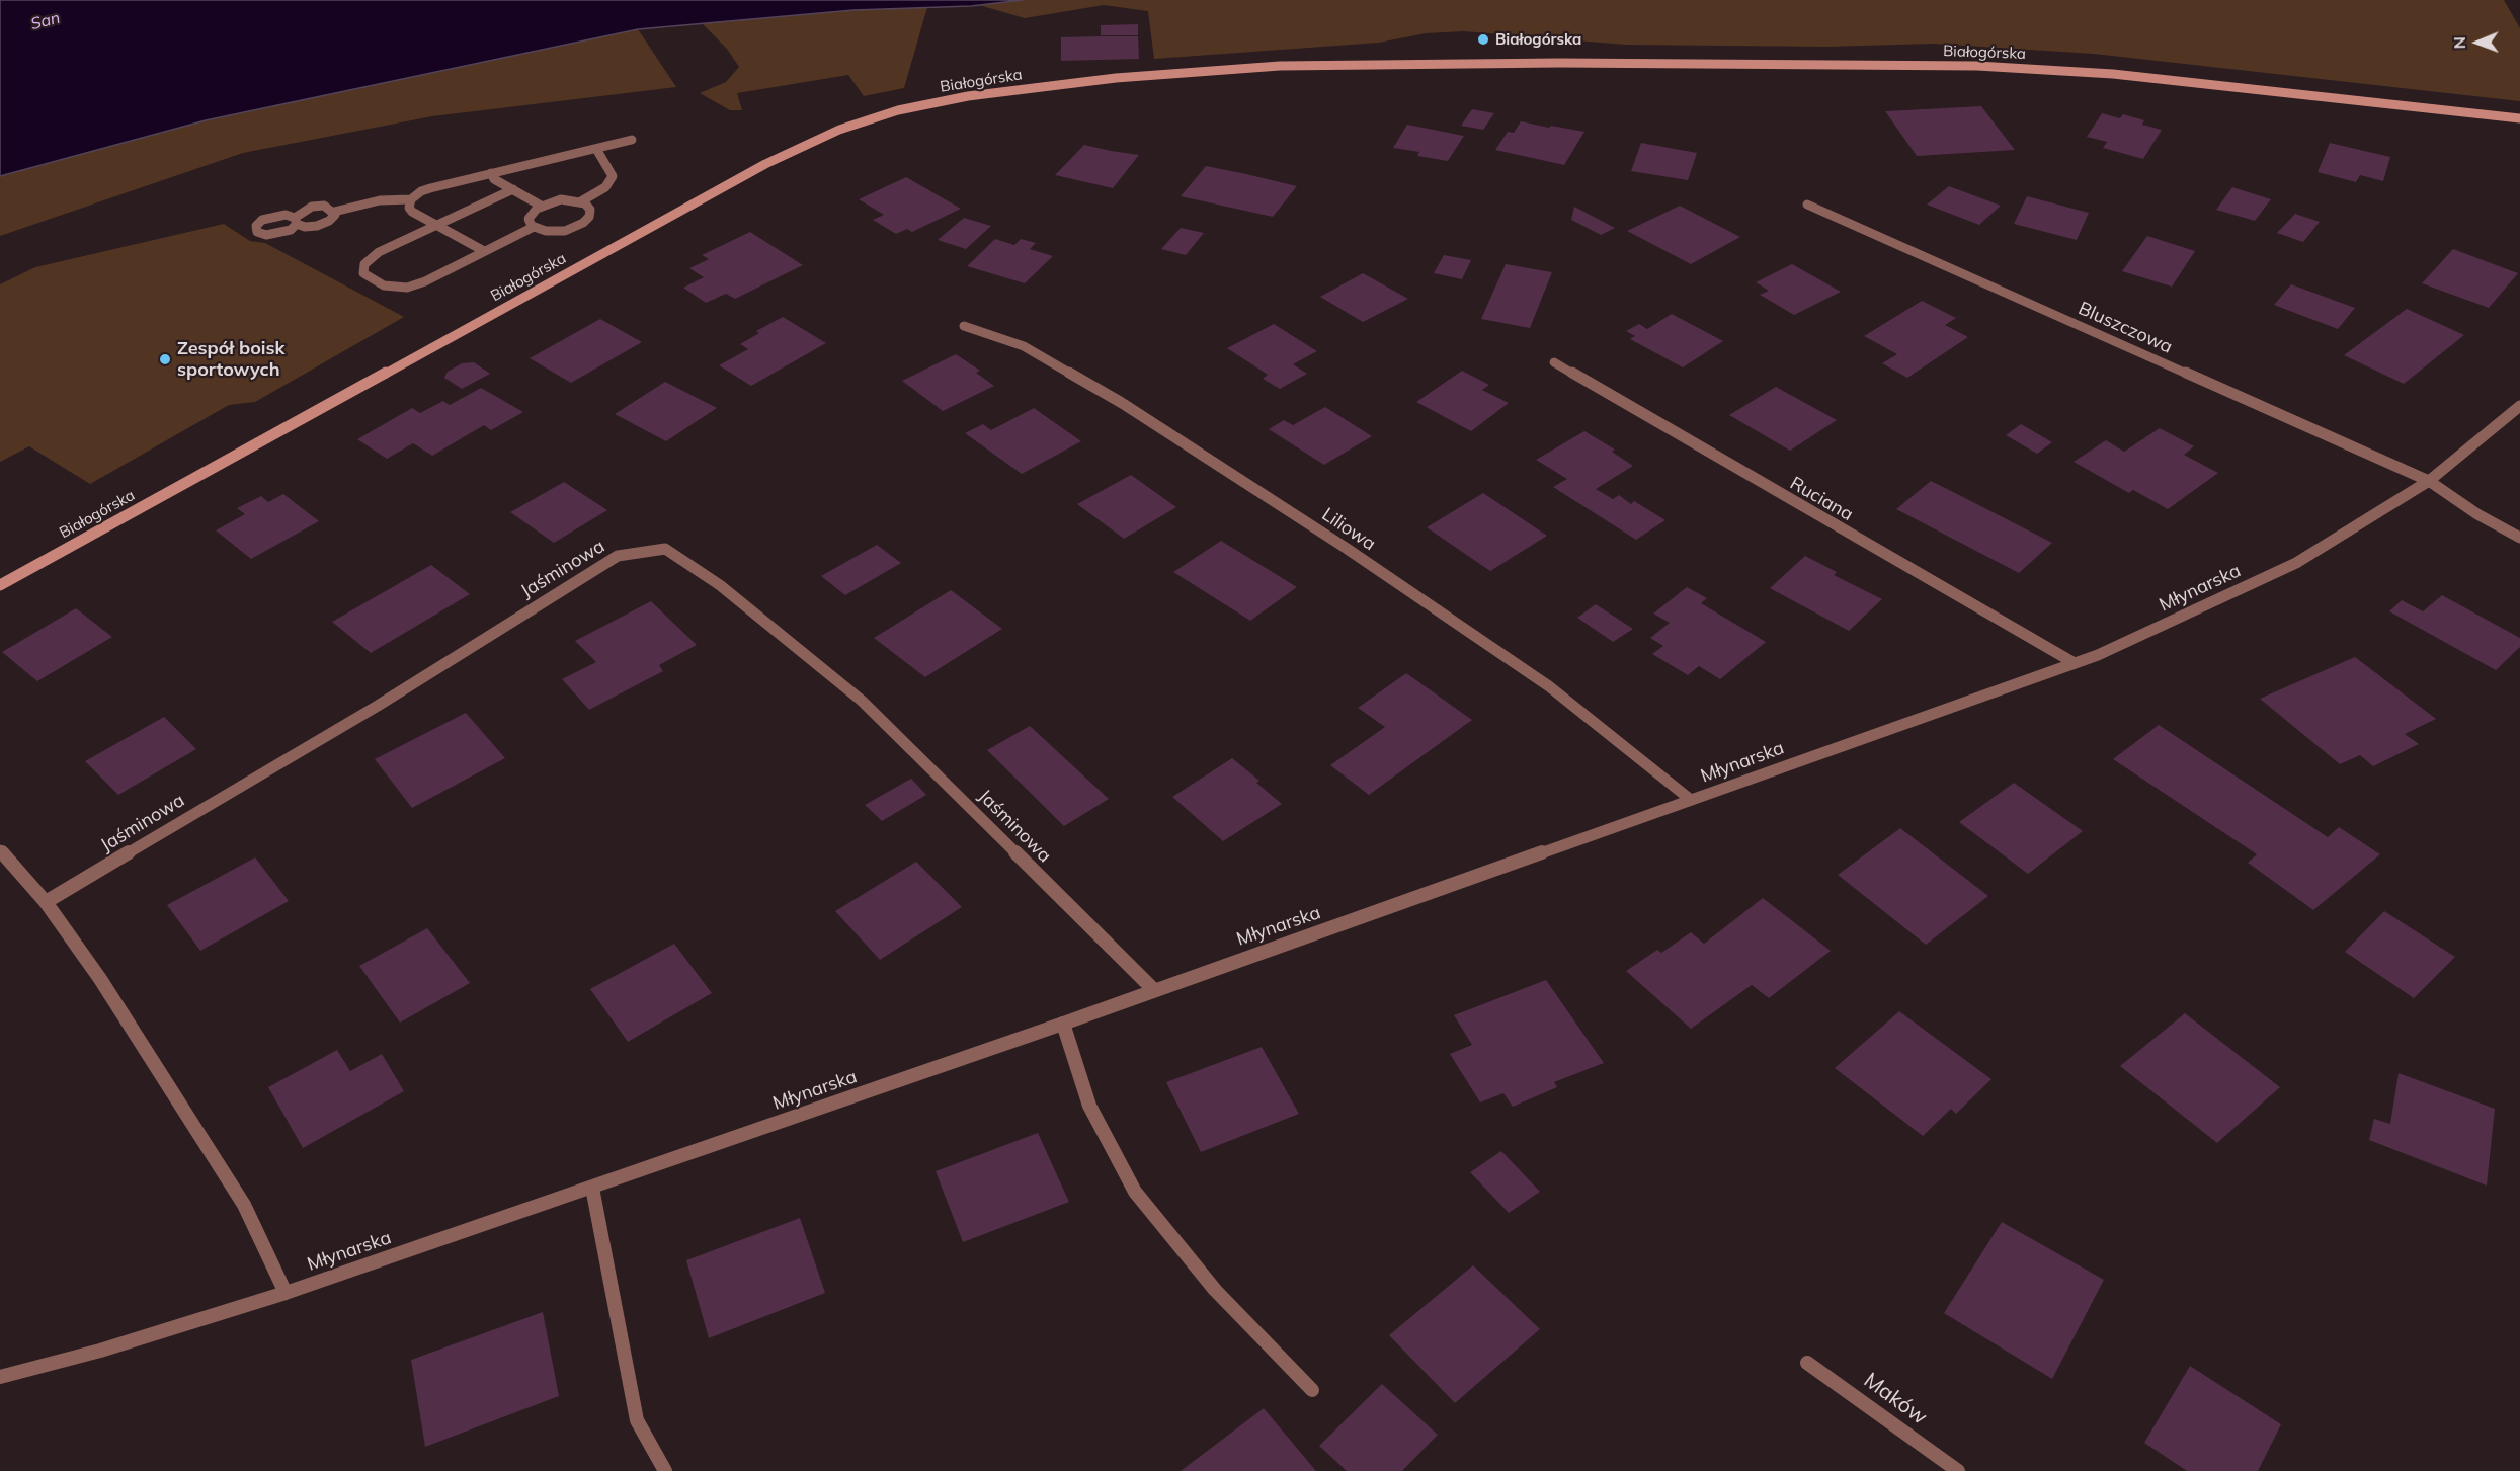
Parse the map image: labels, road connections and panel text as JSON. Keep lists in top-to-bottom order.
{
  "streets": {
    "street": [
      "Białogórska",
      "Bluszczowa",
      "Ruciana",
      "Liliowa",
      "Jaśminowa",
      "Młynarska",
      "Maków"
    ]
  },
  "crossings": [
    ["Bluszczowa", "Młynarska"],
    ["Ruciana", "Młynarska"],
    ["Liliowa", "Młynarska"],
    ["Jaśminowa", "Młynarska"]
  ],
  "water": ["San"],
  "places": ["Białogórska", "Zespół boisk sportowych"],
  "north": "left"
}
